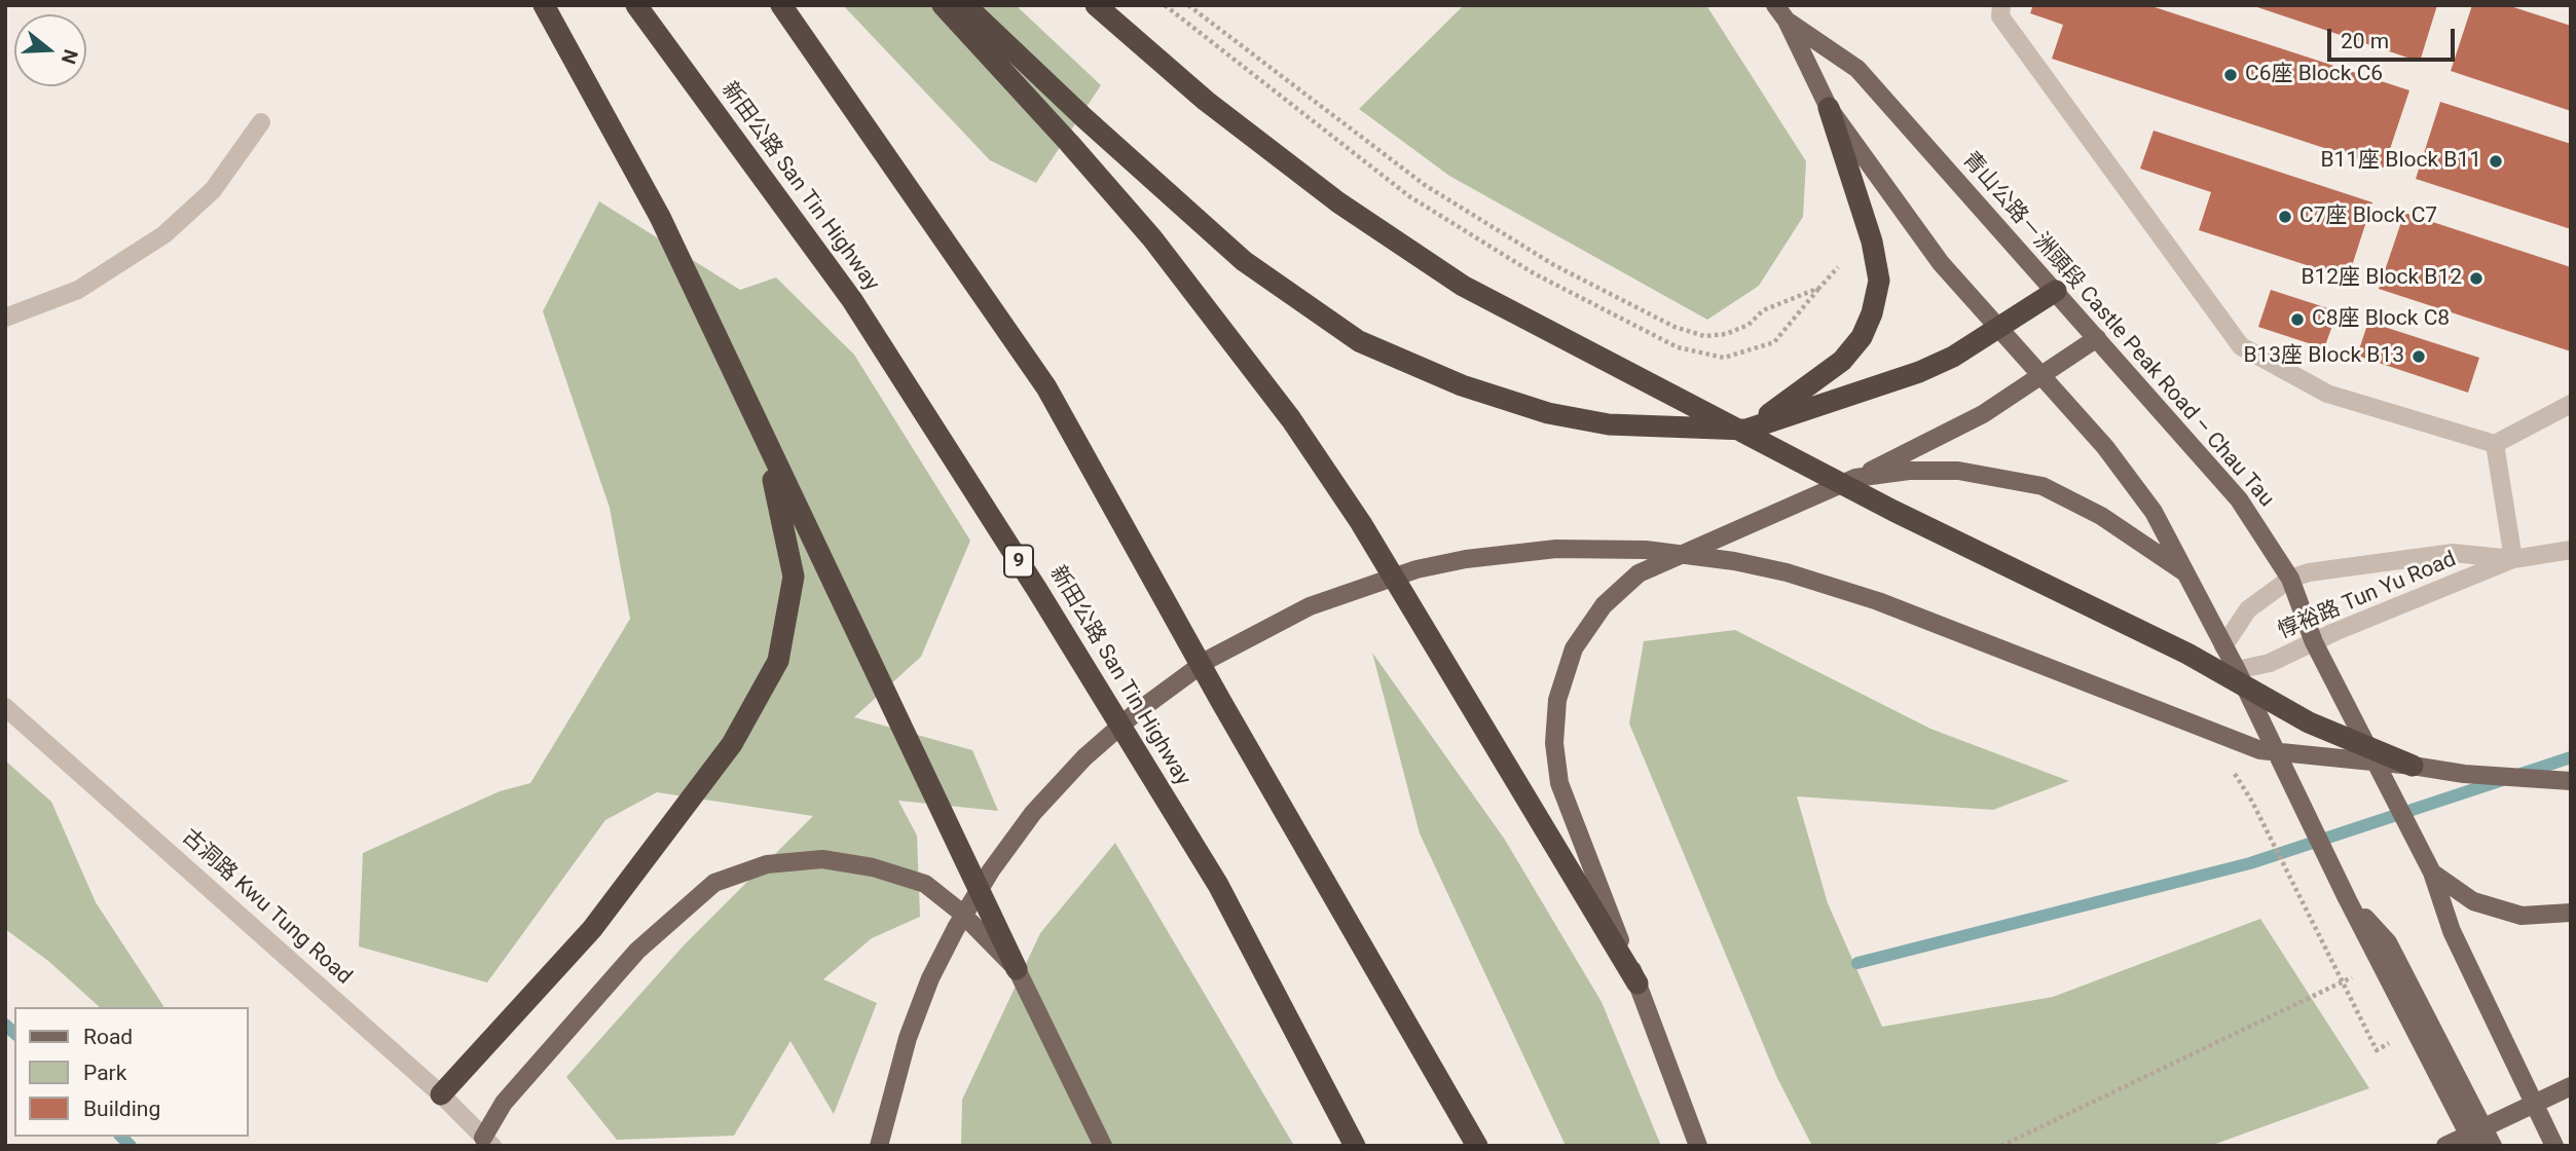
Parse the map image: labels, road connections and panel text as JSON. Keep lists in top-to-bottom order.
{
  "streets": {
    "highway": ["新田公路 San Tin Highway", "9"],
    "main road": ["青山公路－洲頭段 Castle Peak Road – Chau Tau"],
    "street": ["惇裕路 Tun Yu Road", "古洞路 Kwu Tung Road"]
  },
  "crossings": [
    ["青山公路－洲頭段 Castle Peak Road – Chau Tau", "惇裕路 Tun Yu Road"]
  ],
  "places": [
    "C6座 Block C6",
    "B11座 Block B11",
    "C7座 Block C7",
    "B12座 Block B12",
    "C8座 Block C8",
    "B13座 Block B13"
  ],
  "legend": ["Road", "Park", "Building"],
  "scale_bar": "20 m",
  "north": "right"
}
